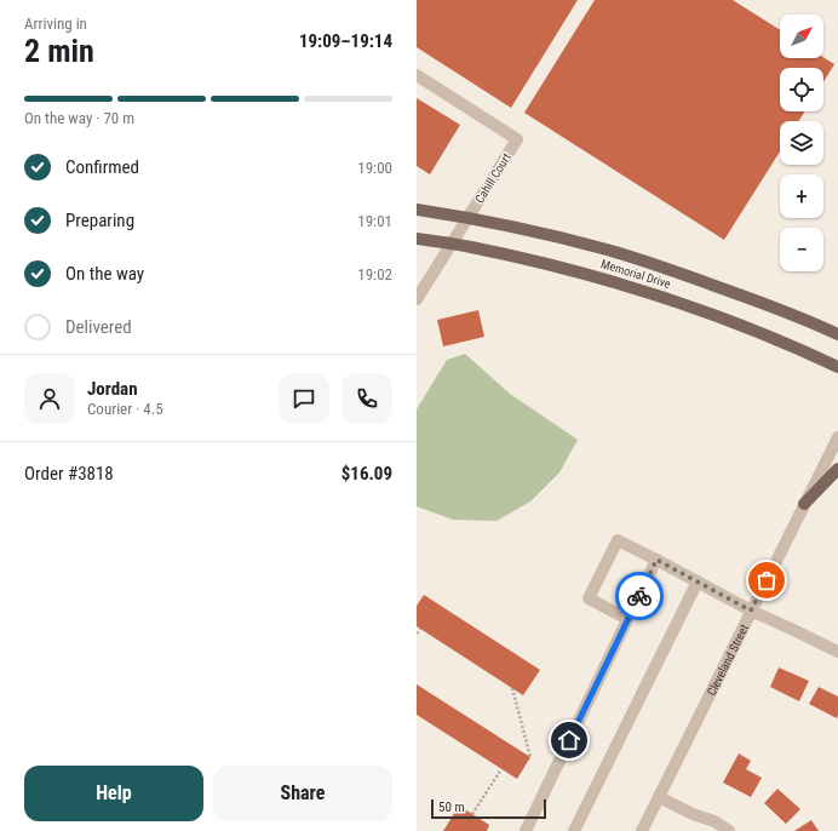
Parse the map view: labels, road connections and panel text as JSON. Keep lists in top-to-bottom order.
{
  "streets": {
    "main road": ["Memorial Drive"],
    "street": ["Cahill Court", "Cleveland Street"]
  },
  "crossings": [
    ["Cahill Court", "Memorial Drive"]
  ],
  "scale_bar": "50 m",
  "north": "top right",
  "page": {
    "heading": ["2 min", "Arriving in", "19:09–19:14"],
    "panel": [
      "Jordan",
      "Courier · 4.5",
      "Order #3818",
      "$16.09"
    ],
    "map_buttons": ["+", "−"],
    "bar": "On the way · 70 m",
    "list": [
      ["Confirmed", "19:00"],
      ["Preparing", "19:01"],
      ["On the way", "19:02"],
      "Delivered"
    ],
    "buttons": ["Help", "Share"],
    "scale": "50 m"
  }
}
